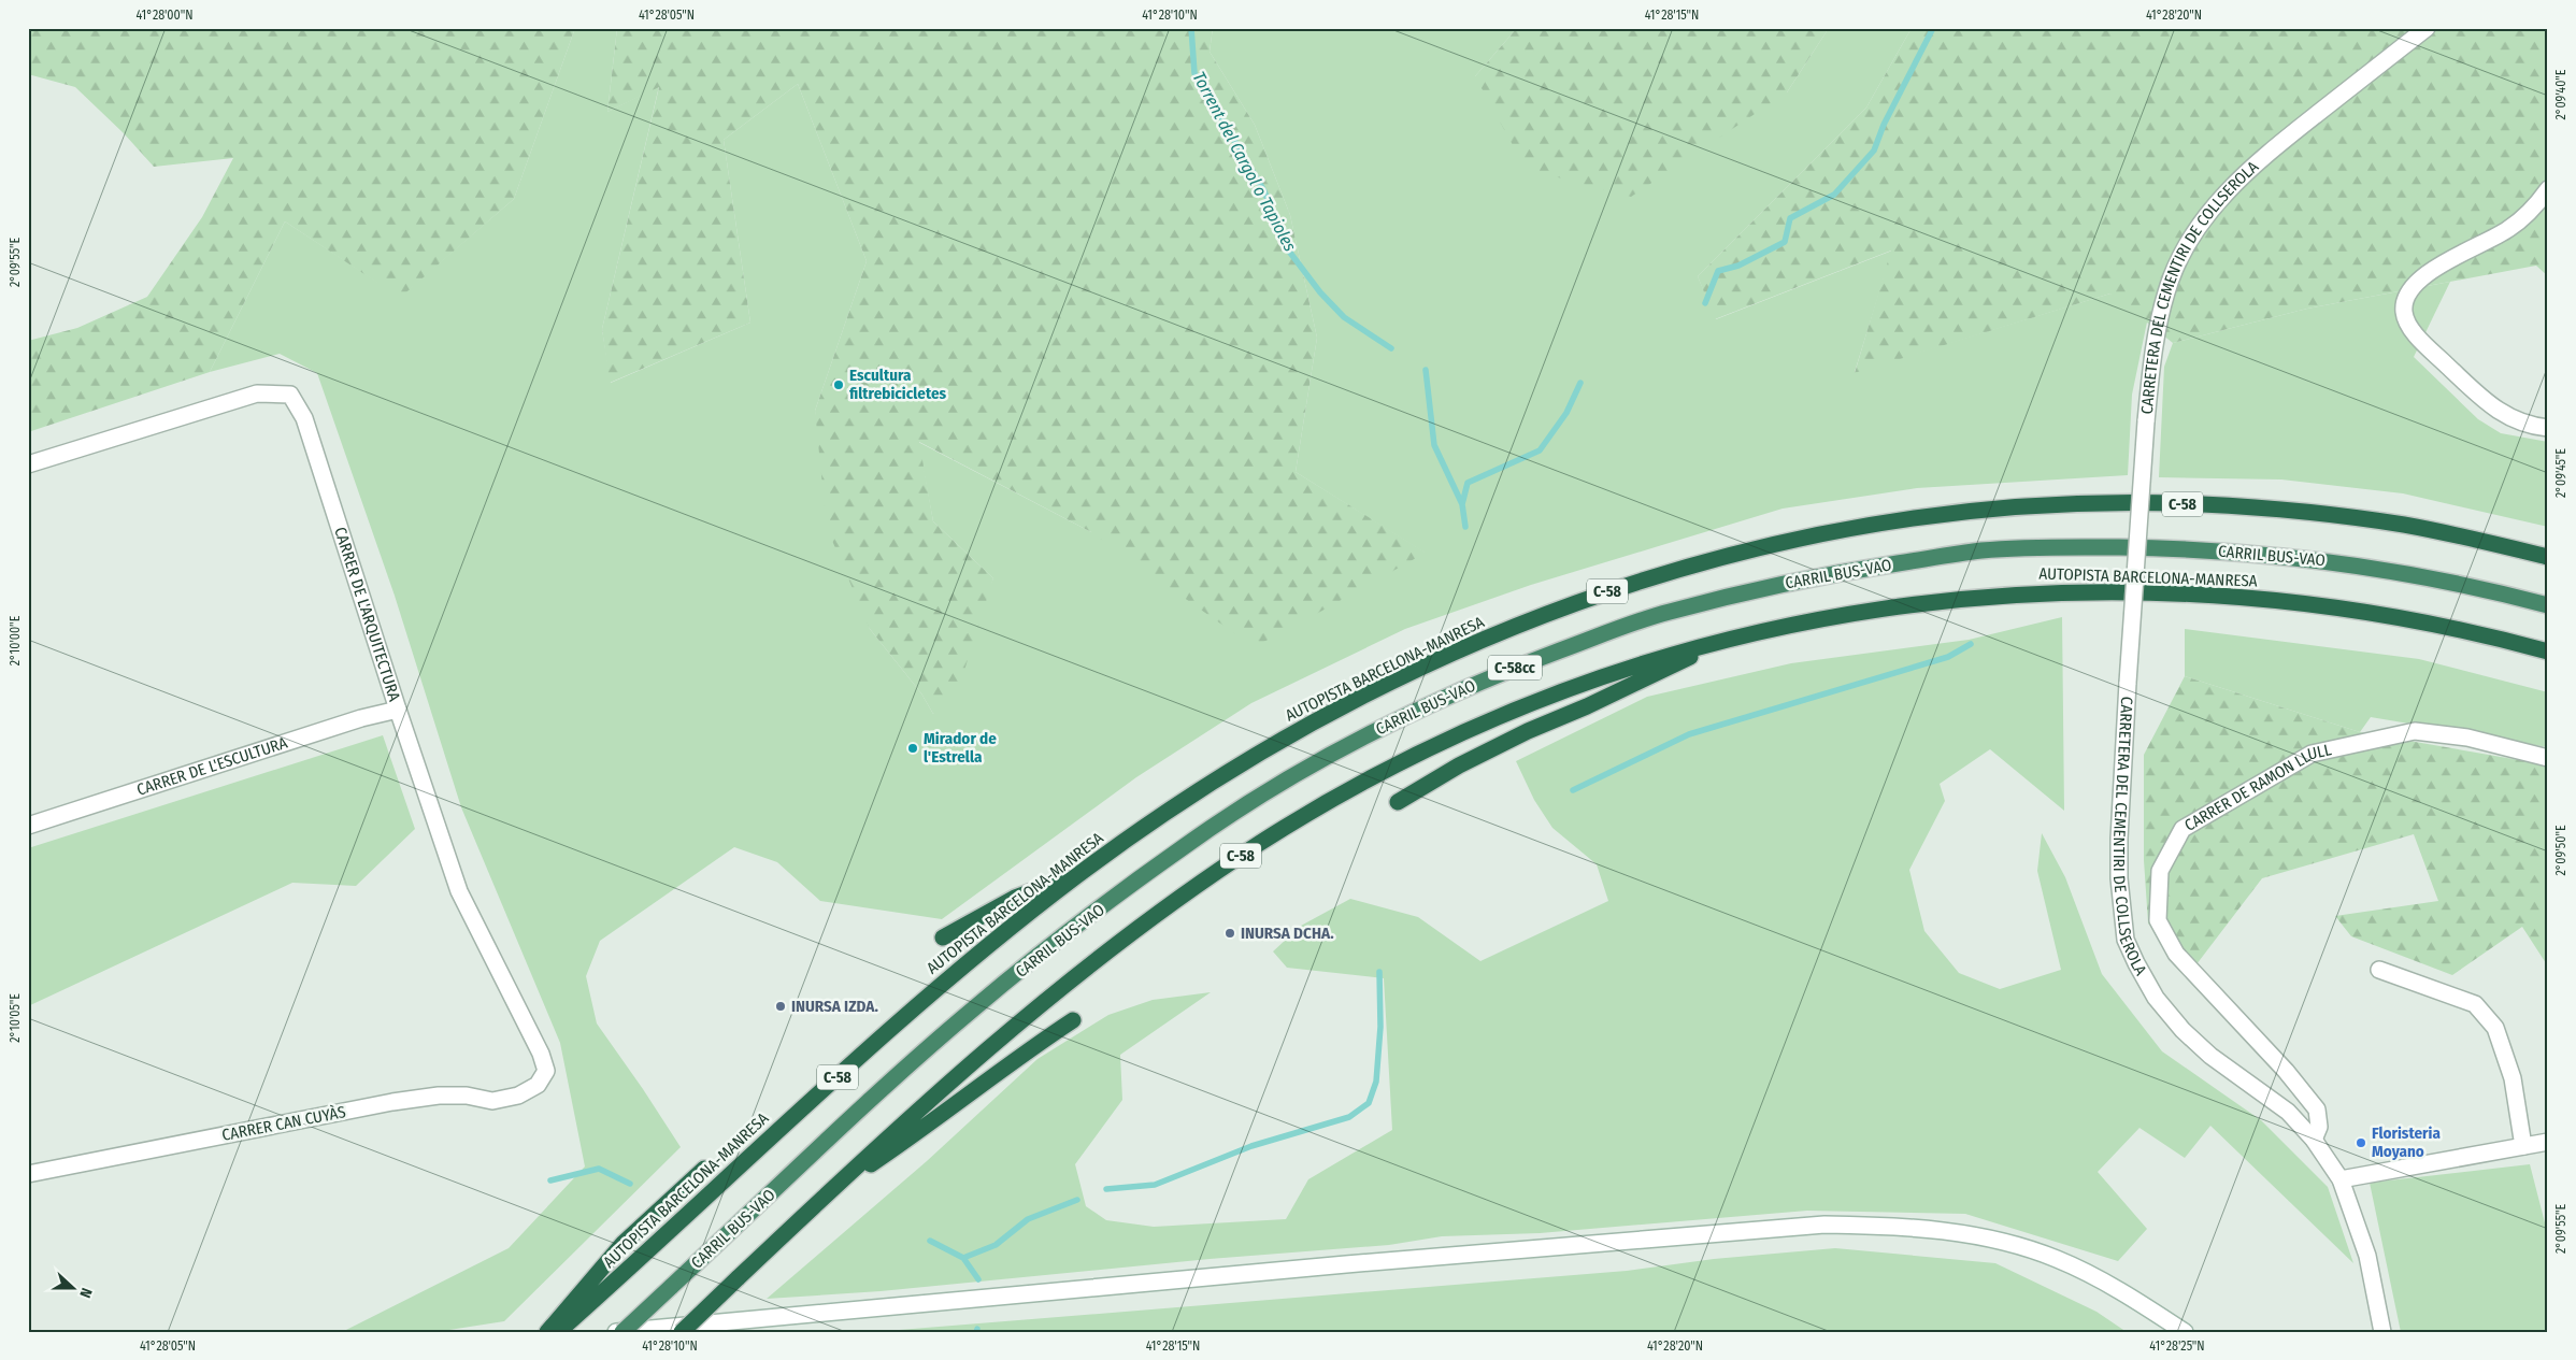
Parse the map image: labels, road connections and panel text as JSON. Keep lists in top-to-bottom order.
{
  "streets": {
    "highway": [
      "C-58",
      "CARRIL BUS-VAO",
      "AUTOPISTA BARCELONA-MANRESA",
      "C-58cc"
    ],
    "street": [
      "CARRETERA DEL CEMENTIRI DE COLLSEROLA",
      "CARRER DE L'ARQUITECTURA",
      "CARRER DE L'ESCULTURA",
      "CARRER DE RAMON LLULL",
      "CARRER CAN CUYÀS"
    ]
  },
  "crossings": [
    ["CARRETERA DEL CEMENTIRI DE COLLSEROLA", "CARRER DE RAMON LLULL"],
    ["CARRER DE L'ARQUITECTURA", "CARRER DE L'ESCULTURA"],
    ["CARRER DE L'ARQUITECTURA", "CARRER CAN CUYÀS"]
  ],
  "water": ["Torrent del Cargol o Tapioles"],
  "places": [
    "Escultura filtrebicicletes",
    "Mirador de l'Estrella",
    "INURSA DCHA.",
    "INURSA IZDA.",
    "Floristeria Moyano"
  ],
  "north": "right",
  "coordinates": [
    "41°28'00\"N",
    "41°28'05\"N",
    "41°28'10\"N",
    "41°28'15\"N",
    "41°28'20\"N",
    "2°09'40\"E",
    "2°09'55\"E",
    "2°09'45\"E",
    "2°10'00\"E",
    "2°09'50\"E",
    "2°10'05\"E",
    "41°28'25\"N"
  ]
}
